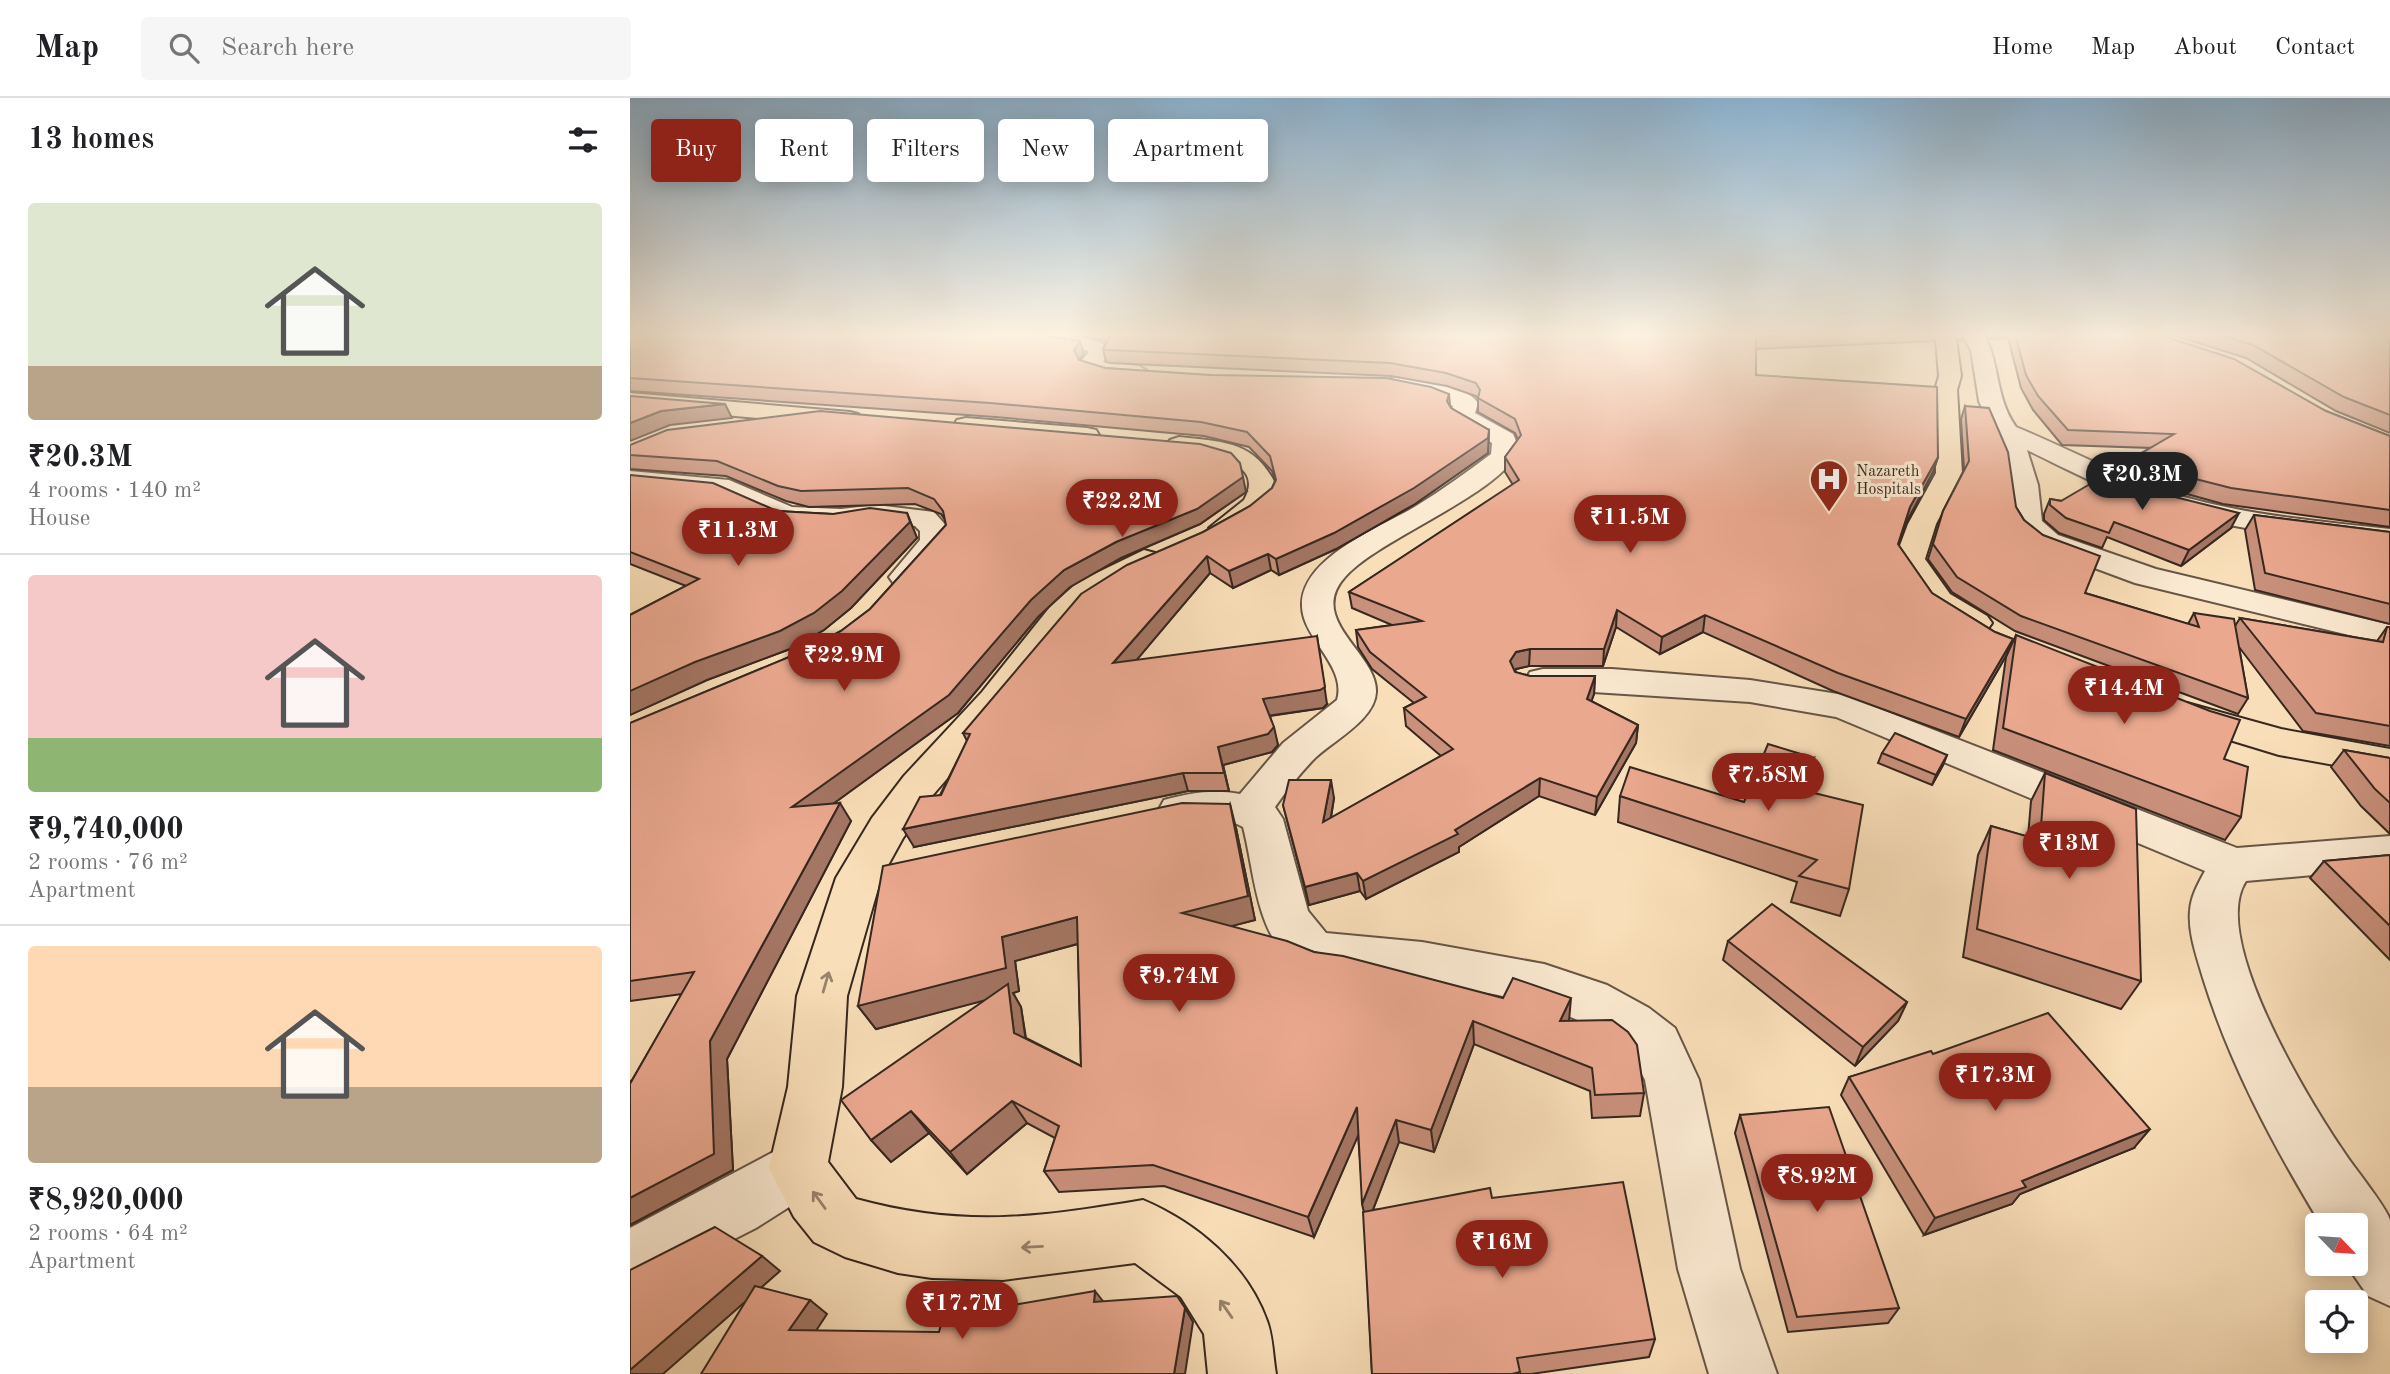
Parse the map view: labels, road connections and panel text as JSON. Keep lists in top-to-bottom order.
{
  "places": {
    "hospital": ["Nazareth Hospitals"]
  },
  "north": "bottom right",
  "page": {
    "header": "Map",
    "search": "Search here",
    "nav": [
      "Home",
      "Map",
      "About",
      "Contact"
    ],
    "heading": "13 homes",
    "chip": [
      "Buy",
      "Rent",
      "Filters",
      "New",
      "Apartment"
    ],
    "list": [
      {
        "name": "₹20.3M",
        "note": "4 rooms · 140 m² · House"
      },
      {
        "name": "₹9,740,000",
        "note": "2 rooms · 76 m² · Apartment"
      },
      {
        "name": "₹8,920,000",
        "note": "2 rooms · 64 m² · Apartment"
      }
    ],
    "price": [
      "₹20.3M",
      "₹22.2M",
      "₹11.5M",
      "₹11.3M",
      "₹22.9M",
      "₹14.4M",
      "₹7.58M",
      "₹13M",
      "₹9.74M",
      "₹17.3M",
      "₹8.92M",
      "₹16M",
      "₹17.7M"
    ]
  }
}
